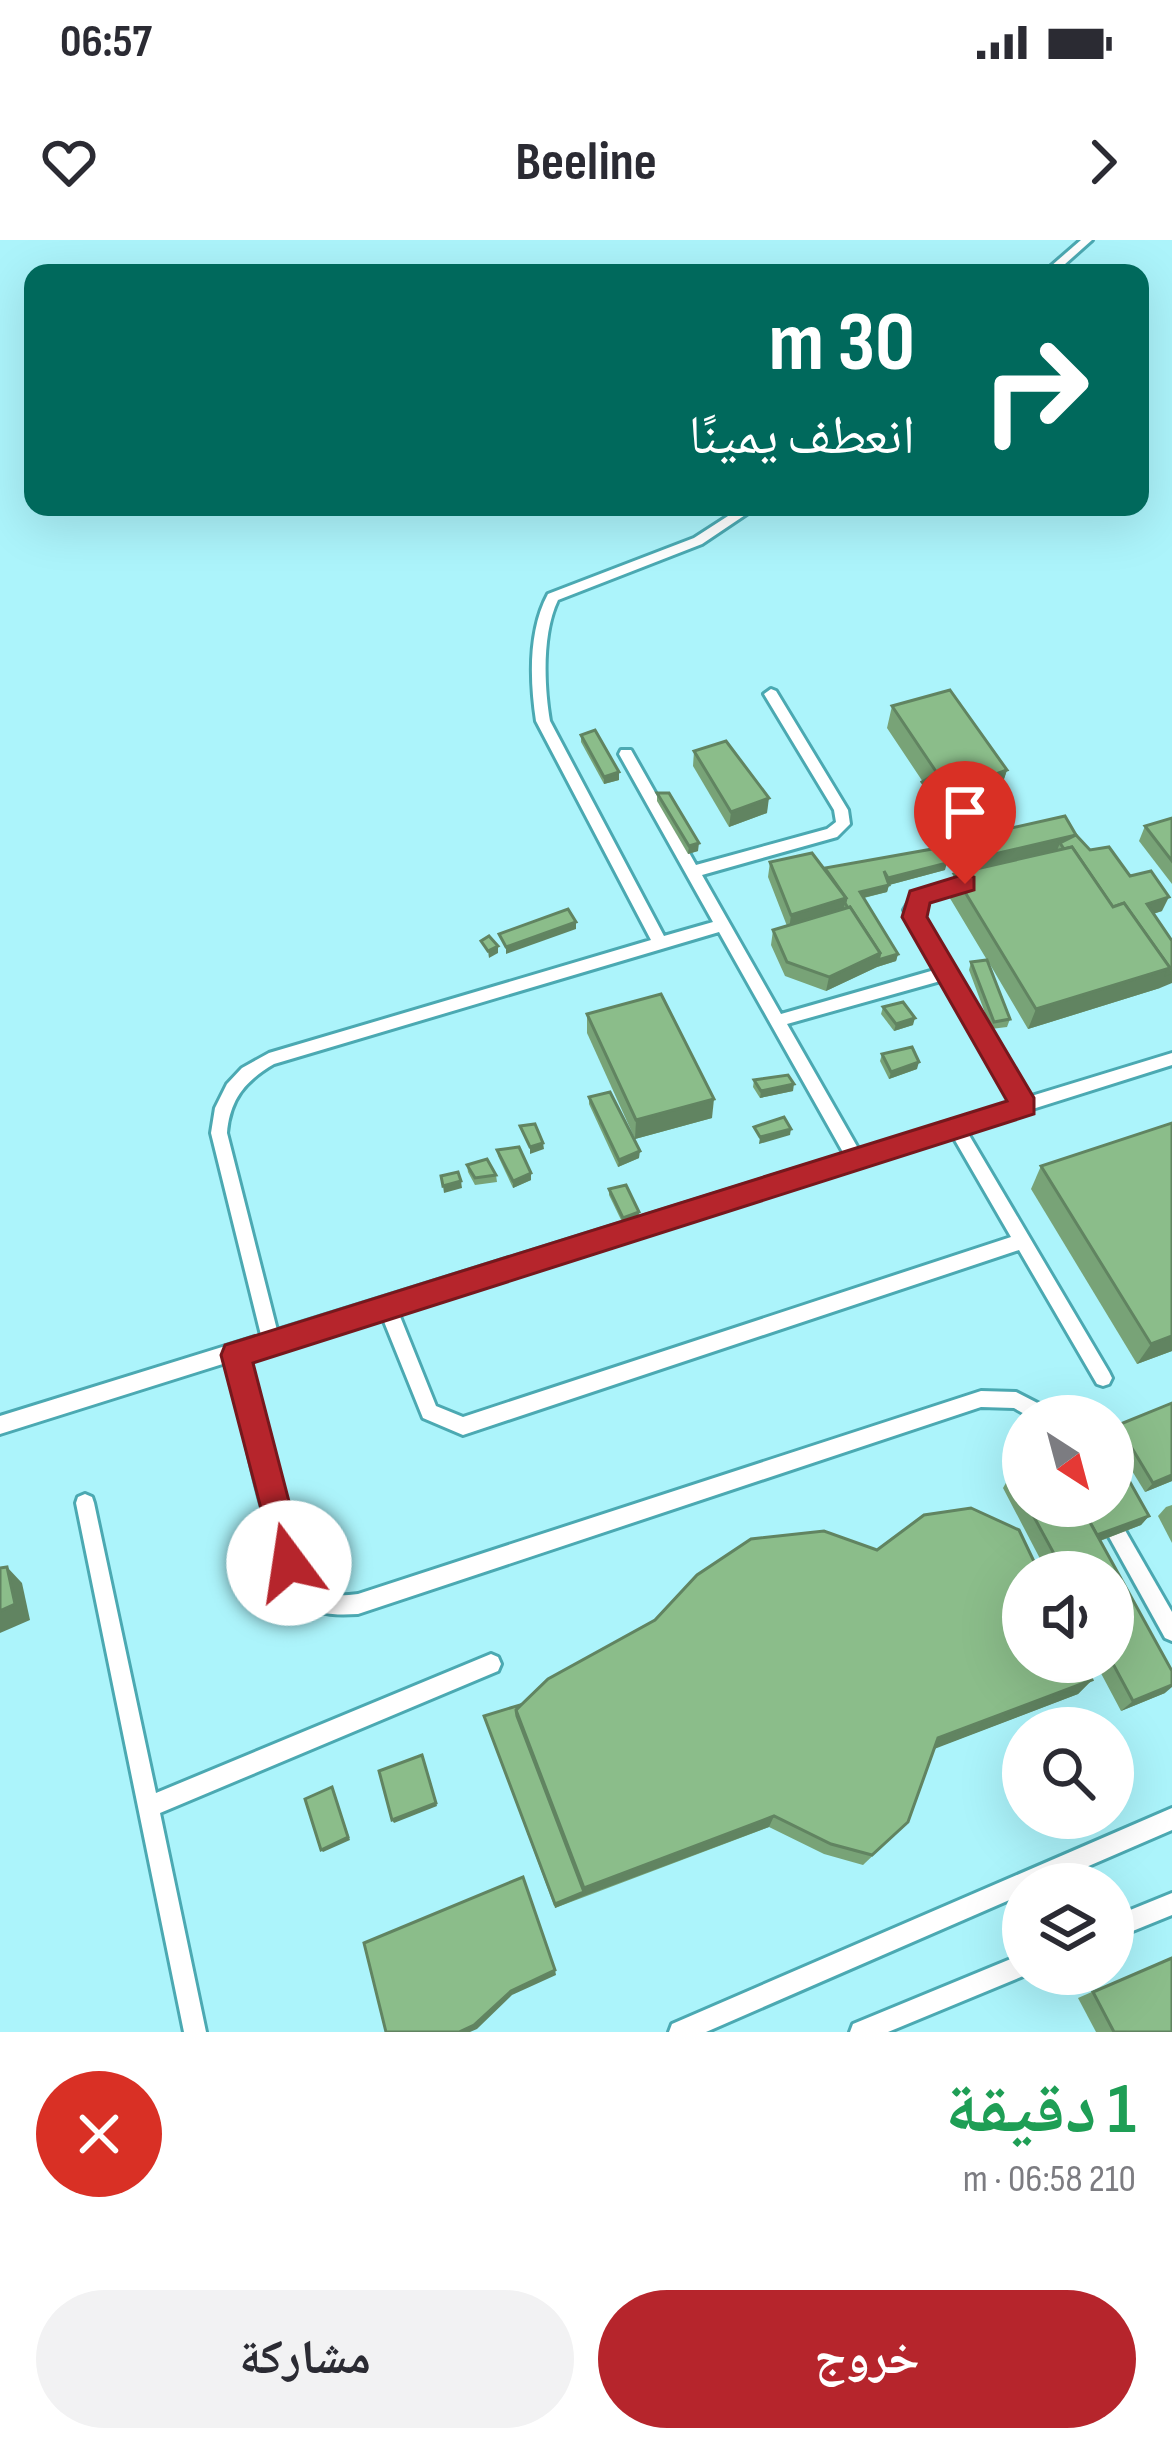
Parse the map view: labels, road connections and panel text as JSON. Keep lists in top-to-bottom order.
{
  "north": "bottom right",
  "page": {
    "status": "06:57",
    "header": "Beeline",
    "turn": ["30 m", "انعطف يمينًا"],
    "heading": ["1 دقيقة", "210 m · 06:58"],
    "buttons": ["خروج", "مشاركة"]
  }
}
